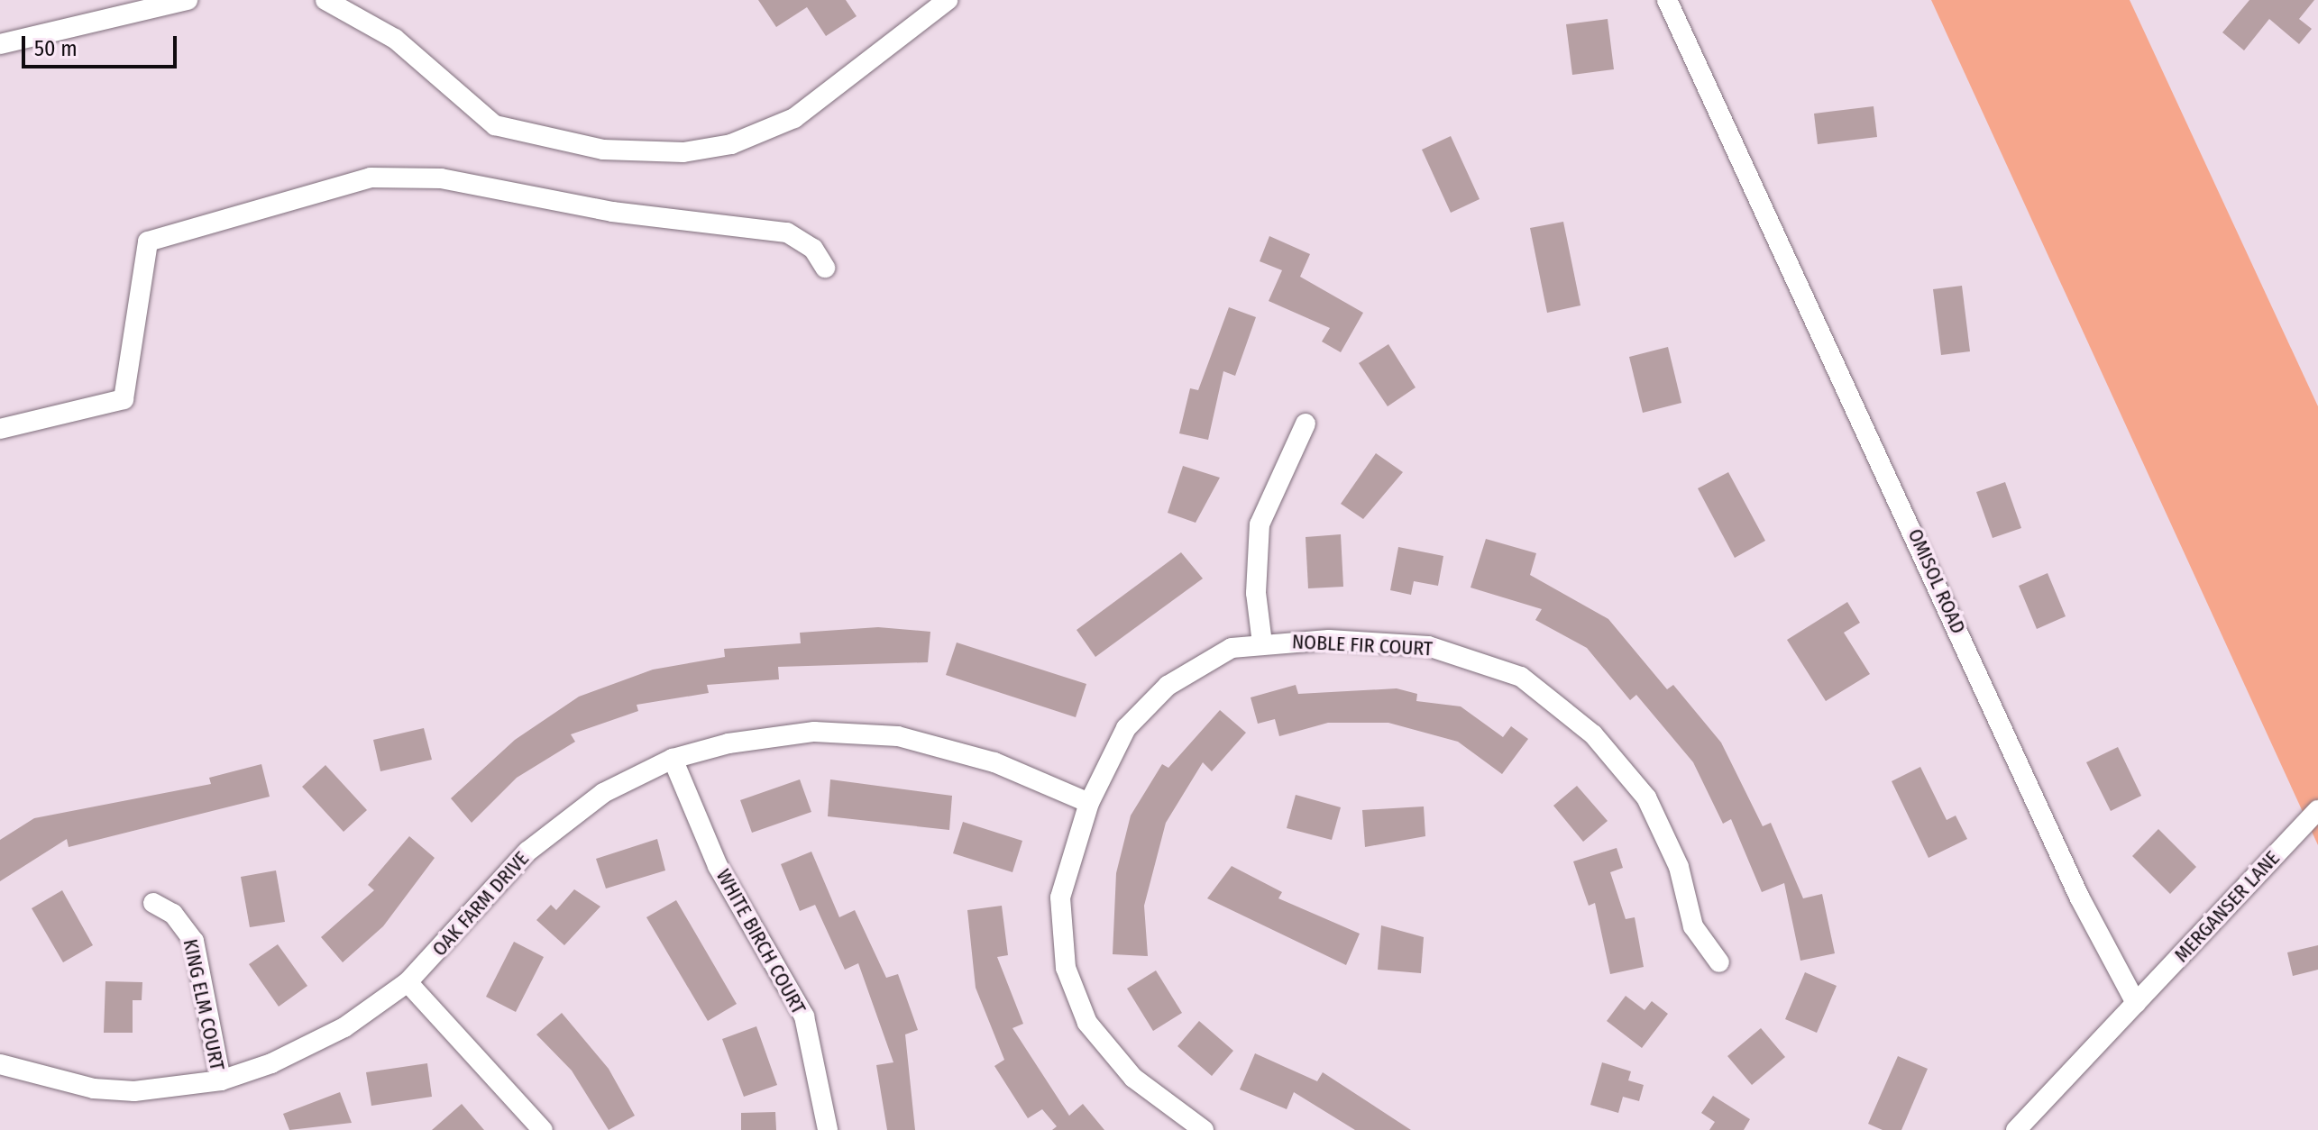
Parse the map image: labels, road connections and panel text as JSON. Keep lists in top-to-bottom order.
{
  "streets": {
    "street": [
      "OMISOL ROAD",
      "NOBLE FIR COURT",
      "OAK FARM DRIVE",
      "MERGANSER LANE",
      "WHITE BIRCH COURT",
      "KING ELM COURT"
    ]
  },
  "crossings": [
    ["OMISOL ROAD", "MERGANSER LANE"],
    ["NOBLE FIR COURT", "OAK FARM DRIVE"],
    ["OAK FARM DRIVE", "WHITE BIRCH COURT"],
    ["OAK FARM DRIVE", "KING ELM COURT"]
  ],
  "scale_bar": "50 m"
}
